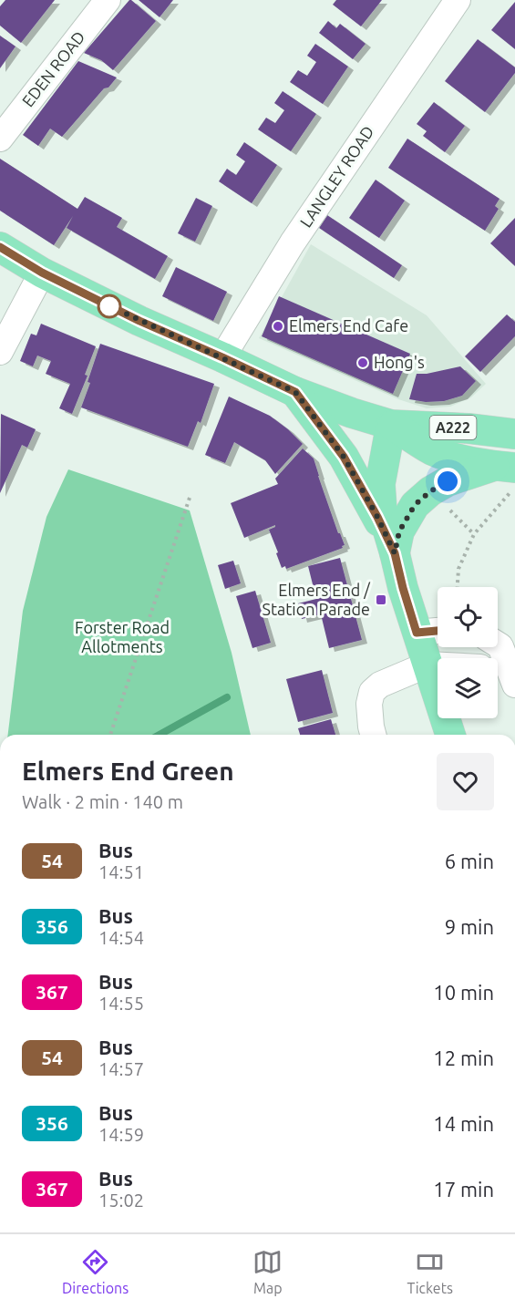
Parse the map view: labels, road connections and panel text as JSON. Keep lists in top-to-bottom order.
{
  "streets": {
    "main road": ["A222"],
    "street": ["EDEN ROAD", "LANGLEY ROAD"]
  },
  "crossings": [
    ["LANGLEY ROAD", "A222"]
  ],
  "parks": ["Forster Road Allotments"],
  "places": {
    "other": ["Elmers End Cafe", "Hong's"],
    "transit": ["Elmers End / Station Parade"]
  },
  "lines": ["bus line 54"],
  "page": {
    "heading": ["Elmers End Green", "Walk · 2 min · 140 m"],
    "list": [
      {
        "mark": "54",
        "name": "Bus",
        "note": "14:51",
        "value": "6 min"
      },
      {
        "mark": "356",
        "name": "Bus",
        "note": "14:54",
        "value": "9 min"
      },
      {
        "mark": "367",
        "name": "Bus",
        "note": "14:55",
        "value": "10 min"
      },
      {
        "mark": "54",
        "name": "Bus",
        "note": "14:57",
        "value": "12 min"
      },
      {
        "mark": "356",
        "name": "Bus",
        "note": "14:59",
        "value": "14 min"
      },
      {
        "mark": "367",
        "name": "Bus",
        "note": "15:02",
        "value": "17 min"
      }
    ],
    "tabs": ["Directions", "Map", "Tickets"]
  }
}
